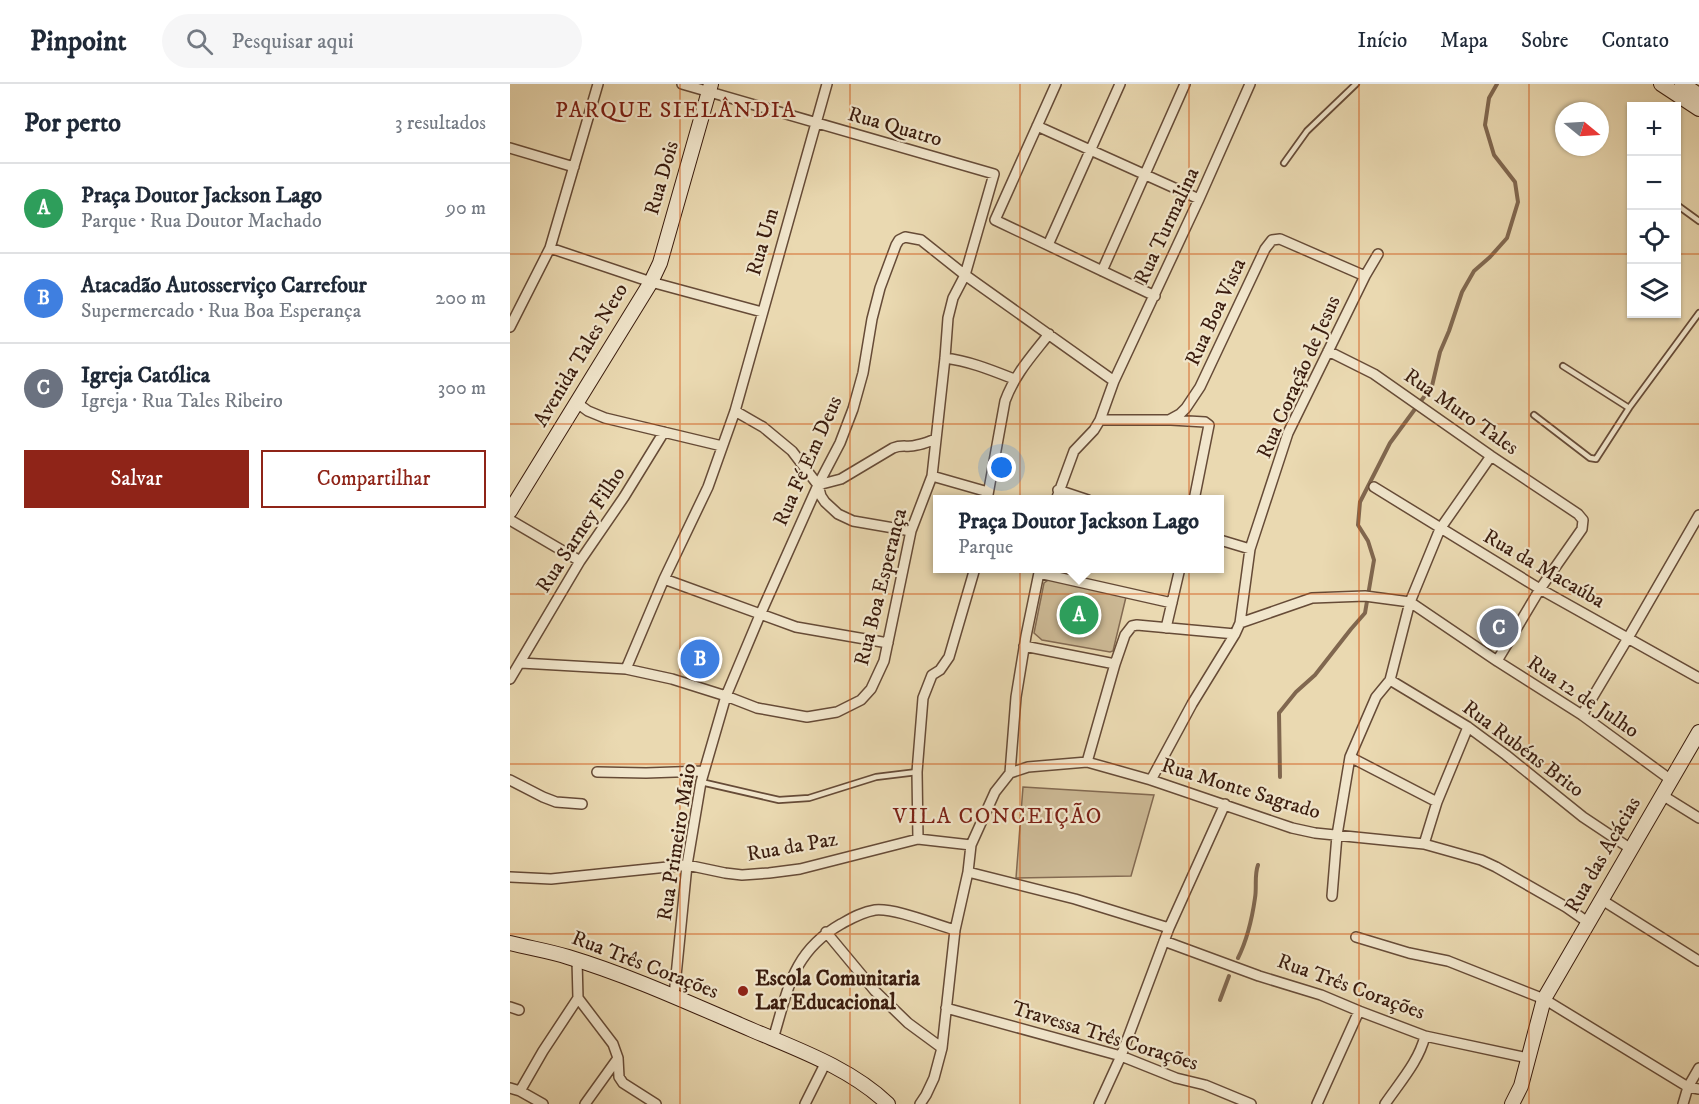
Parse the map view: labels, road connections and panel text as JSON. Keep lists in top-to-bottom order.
{
  "streets": {
    "street": [
      "Rua Quatro",
      "Rua Dois",
      "Rua Turmalina",
      "Rua Um",
      "Rua Boa Vista",
      "Avenida Tales Neto",
      "Rua Coração de Jesus",
      "Rua Muro Tales",
      "Rua Fé Em Deus",
      "Rua Sarney Filho",
      "Rua da Macaúba",
      "Rua Boa Esperança",
      "Rua 12 de Julho",
      "Rua Rubéns Brito",
      "Rua Monte Sagrado",
      "Rua Primeiro Maio",
      "Rua da Paz",
      "Rua das Acácias",
      "Rua Três Corações",
      "Travessa Três Corações"
    ]
  },
  "crossings": [
    ["Rua Quatro", "Rua Dois"],
    ["Rua Quatro", "Rua Um"],
    ["Rua Quatro", "Rua Boa Esperança"],
    ["Rua Dois", "Avenida Tales Neto"],
    ["Rua Turmalina", "Rua Fé Em Deus"],
    ["Rua Um", "Rua Boa Esperança"],
    ["Rua Boa Vista", "Rua Coração de Jesus"],
    ["Rua Coração de Jesus", "Rua Muro Tales"],
    ["Rua Coração de Jesus", "Rua 12 de Julho"],
    ["Rua Coração de Jesus", "Rua Monte Sagrado"],
    ["Rua Muro Tales", "Rua da Macaúba"],
    ["Rua Fé Em Deus", "Rua Boa Esperança"],
    ["Rua Fé Em Deus", "Rua Primeiro Maio"],
    ["Rua Sarney Filho", "Rua Boa Esperança"],
    ["Rua Boa Esperança", "Rua Primeiro Maio"],
    ["Rua 12 de Julho", "Rua das Acácias"],
    ["Rua Rubéns Brito", "Rua das Acácias"],
    ["Rua Monte Sagrado", "Rua das Acácias"],
    ["Rua Primeiro Maio", "Rua da Paz"],
    ["Rua Primeiro Maio", "Rua Três Corações"],
    ["Rua das Acácias", "Rua Três Corações"]
  ],
  "districts": ["PARQUE SIELÂNDIA", "VILA CONCEIÇÃO"],
  "places": ["Escola Comunitaria Lar Educacional"],
  "north": "right",
  "page": {
    "header": "Pinpoint",
    "search": "Pesquisar aqui",
    "nav": [
      "Início",
      "Mapa",
      "Sobre",
      "Contato"
    ],
    "heading": ["Por perto", "3 resultados"],
    "map_buttons": ["+", "−"],
    "list": [
      {
        "mark": "A",
        "name": "Praça Doutor Jackson Lago",
        "note": "Parque · Rua Doutor Machado",
        "value": "90 m"
      },
      {
        "mark": "B",
        "name": "Atacadão Autosserviço Carrefour",
        "note": "Supermercado · Rua Boa Esperança",
        "value": "200 m"
      },
      {
        "mark": "C",
        "name": "Igreja Católica",
        "note": "Igreja · Rua Tales Ribeiro",
        "value": "300 m"
      }
    ],
    "buttons": ["Salvar", "Compartilhar"],
    "popup": ["Praça Doutor Jackson Lago", "Parque"],
    "pins": ["A", "C", "B"]
  }
}
